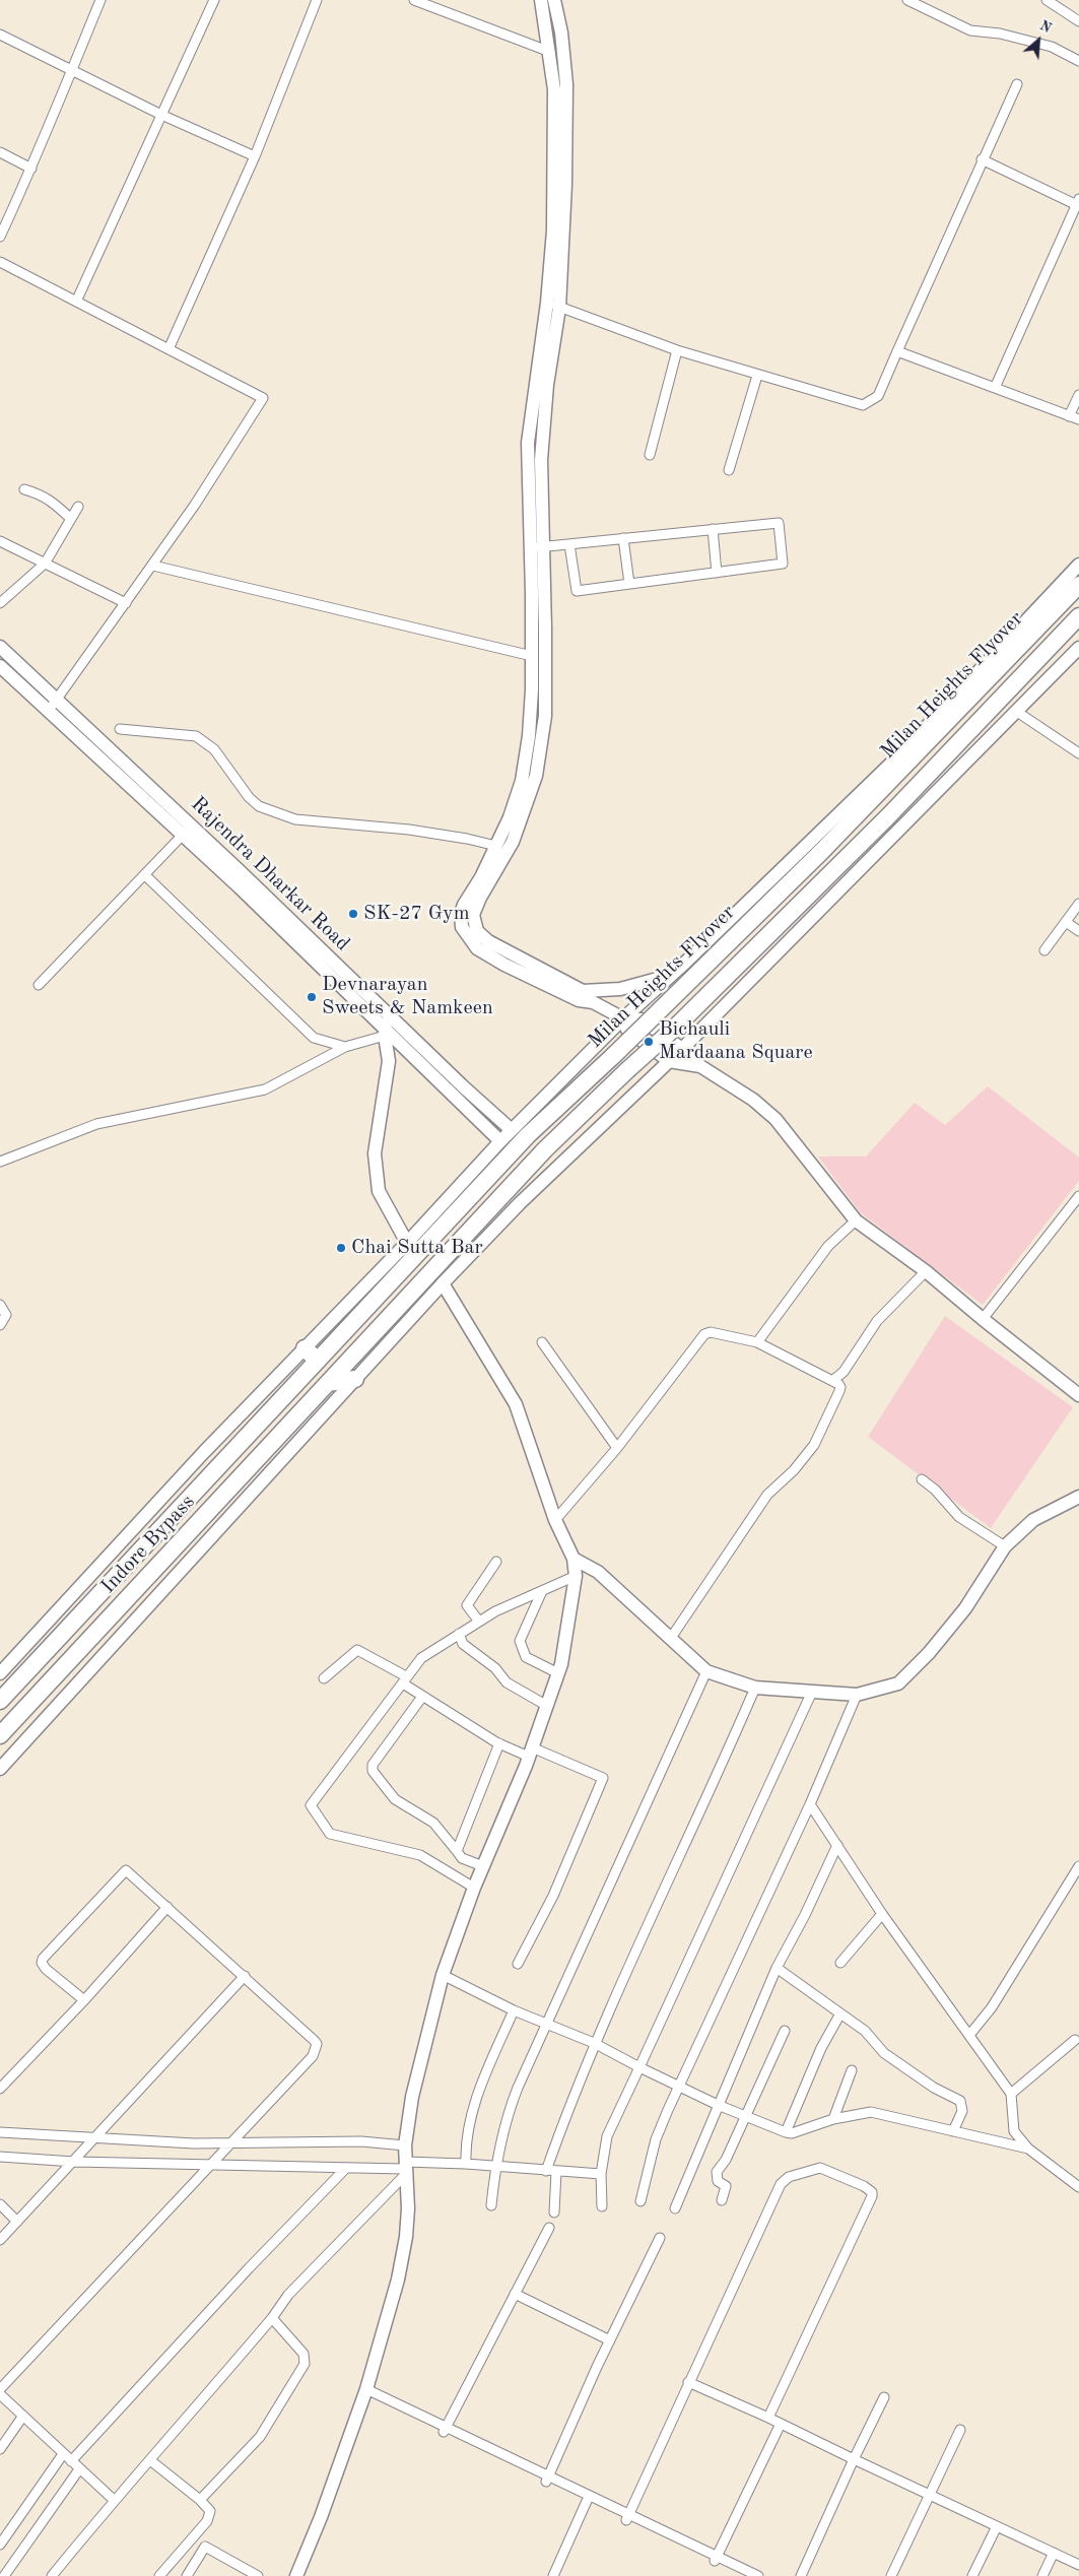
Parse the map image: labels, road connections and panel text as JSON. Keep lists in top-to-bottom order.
{
  "streets": {
    "highway": ["Milan Heights Flyover", "Indore Bypass"],
    "street": ["Rajendra Dharkar Road"]
  },
  "crossings": [
    ["Milan Heights Flyover", "Indore Bypass"]
  ],
  "places": [
    "SK-27 Gym",
    "Devnarayan Sweets & Namkeen",
    "Bichauli Mardaana Square",
    "Chai Sutta Bar"
  ],
  "north": "top right"
}
